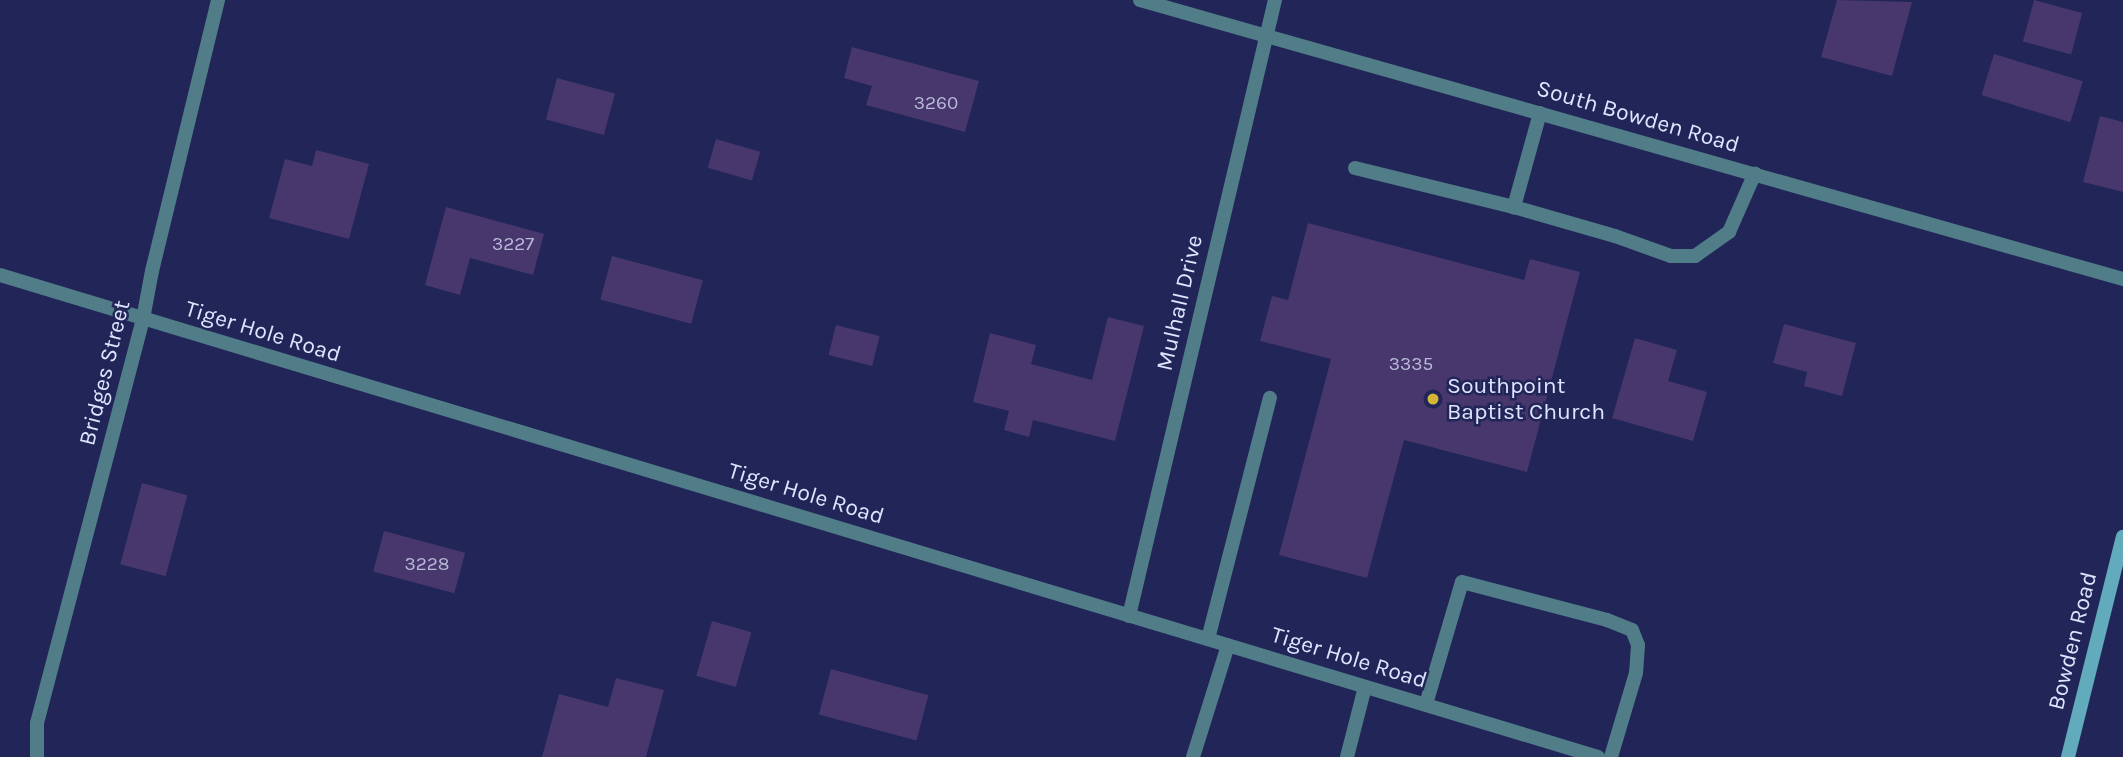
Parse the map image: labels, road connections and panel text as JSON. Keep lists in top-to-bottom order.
{
  "streets": {
    "main road": ["Bowden Road"],
    "street": [
      "South Bowden Road",
      "Mulhall Drive",
      "Tiger Hole Road",
      "Bridges Street"
    ]
  },
  "crossings": [
    ["South Bowden Road", "Mulhall Drive"],
    ["Mulhall Drive", "Tiger Hole Road"],
    ["Tiger Hole Road", "Bridges Street"]
  ],
  "places": ["Southpoint Baptist Church"],
  "house_numbers": [
    "3260",
    "3227",
    "3335",
    "3228"
  ]
}
